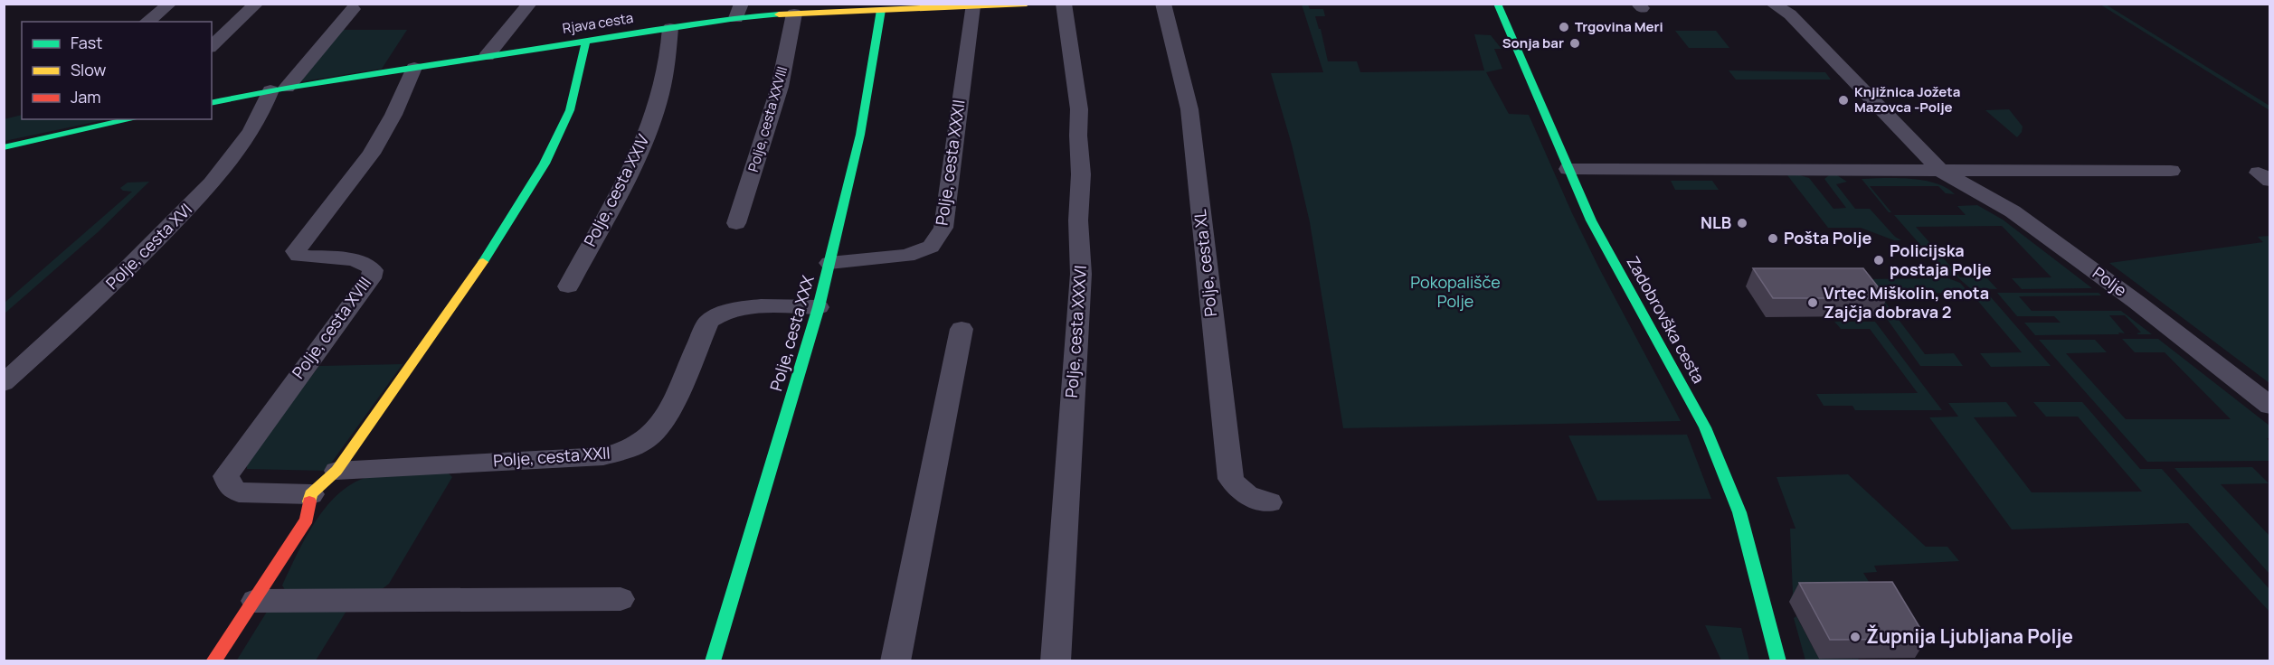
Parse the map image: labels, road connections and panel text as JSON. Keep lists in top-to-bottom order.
{
  "streets": {
    "street": [
      "Rjava cesta",
      "Polje, cesta XXVIII",
      "Polje, cesta XXXII",
      "Polje, cesta XXIV",
      "Polje, cesta XVI",
      "Polje, cesta XL",
      "Polje",
      "Zadobrovška cesta",
      "Polje, cesta XVIII",
      "Polje, cesta XXXVI",
      "Polje, cesta XXX",
      "Polje, cesta XXII"
    ]
  },
  "crossings": [
    ["Rjava cesta", "Polje, cesta XXVIII"],
    ["Rjava cesta", "Polje, cesta XXXII"],
    ["Rjava cesta", "Polje, cesta XXIV"],
    ["Rjava cesta", "Polje, cesta XVI"],
    ["Rjava cesta", "Polje, cesta XVIII"],
    ["Rjava cesta", "Polje, cesta XXX"],
    ["Polje, cesta XXXII", "Polje, cesta XXX"],
    ["Polje, cesta XXX", "Polje, cesta XXII"]
  ],
  "parks": ["Pokopališče Polje"],
  "places": [
    "Trgovina Meri",
    "Sonja bar",
    "Knjižnica Jožeta Mazovca -Polje",
    "NLB",
    "Pošta Polje",
    "Policijska postaja Polje",
    "Vrtec Miškolin, enota Zajčja dobrava 2",
    "Župnija Ljubljana Polje"
  ],
  "legend": ["Fast", "Slow", "Jam"]
}
